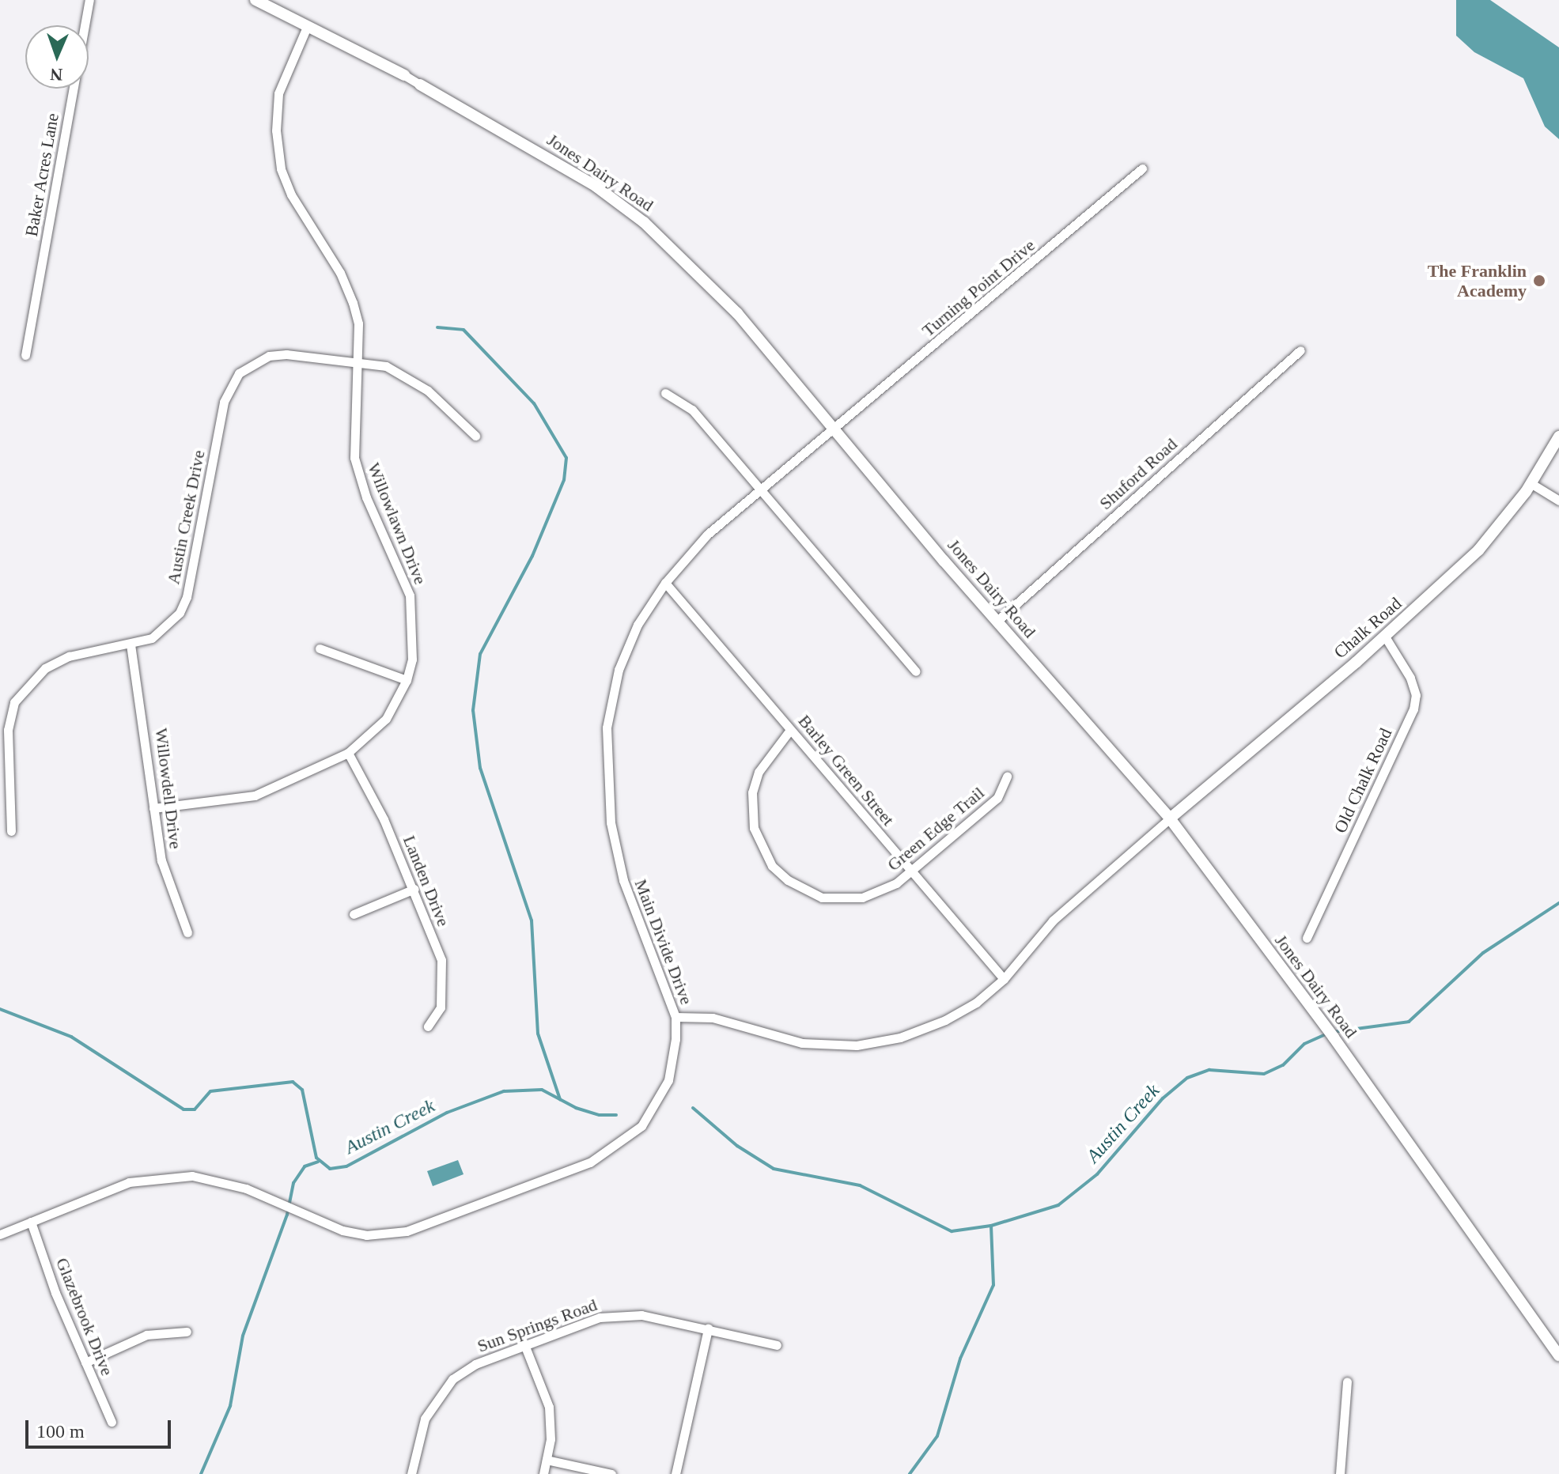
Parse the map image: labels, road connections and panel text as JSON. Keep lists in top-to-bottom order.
{
  "streets": {
    "street": [
      "Jones Dairy Road",
      "Baker Acres Lane",
      "Turning Point Drive",
      "Shuford Road",
      "Austin Creek Drive",
      "Willowlawn Drive",
      "Chalk Road",
      "Barley Green Street",
      "Old Chalk Road",
      "Willowdell Drive",
      "Green Edge Trail",
      "Landen Drive",
      "Main Divide Drive",
      "Glazebrook Drive",
      "Sun Springs Road"
    ]
  },
  "crossings": [
    ["Jones Dairy Road", "Turning Point Drive"],
    ["Jones Dairy Road", "Shuford Road"],
    ["Jones Dairy Road", "Willowlawn Drive"],
    ["Jones Dairy Road", "Chalk Road"],
    ["Jones Dairy Road", "Main Divide Drive"],
    ["Turning Point Drive", "Main Divide Drive"],
    ["Austin Creek Drive", "Willowlawn Drive"],
    ["Austin Creek Drive", "Willowdell Drive"],
    ["Willowlawn Drive", "Willowdell Drive"],
    ["Willowlawn Drive", "Landen Drive"],
    ["Chalk Road", "Old Chalk Road"],
    ["Barley Green Street", "Green Edge Trail"],
    ["Barley Green Street", "Main Divide Drive"],
    ["Main Divide Drive", "Glazebrook Drive"]
  ],
  "water": ["Austin Creek"],
  "places": ["The Franklin Academy"],
  "scale_bar": "100 m",
  "north": "bottom"
}
